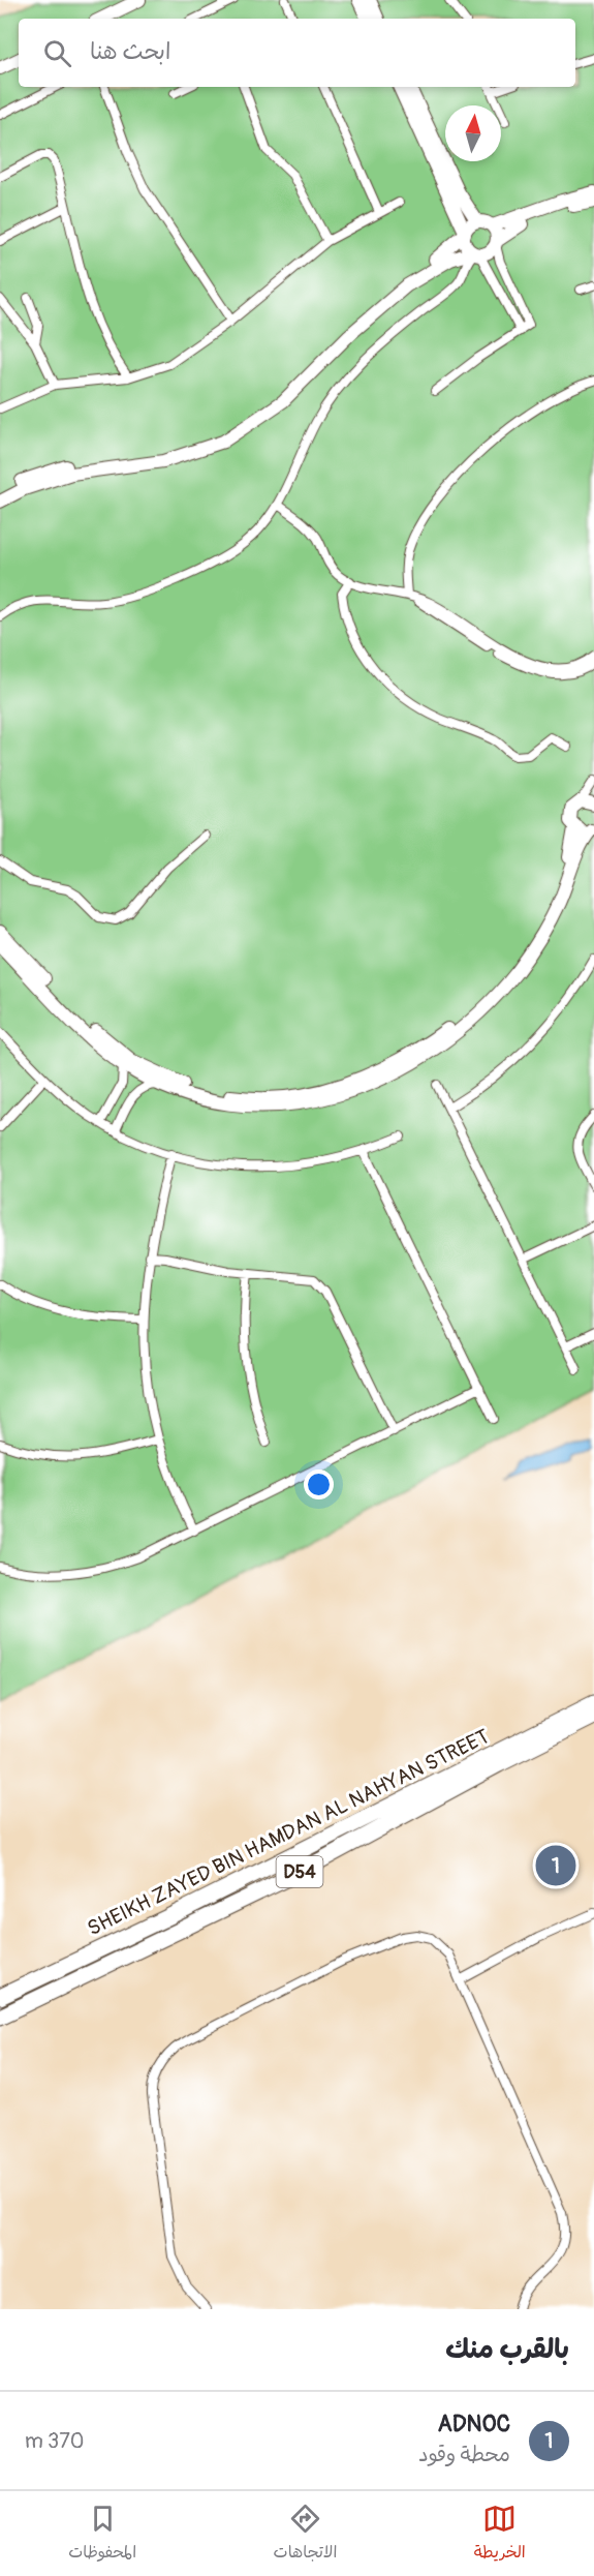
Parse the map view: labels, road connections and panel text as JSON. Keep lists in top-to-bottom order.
{
  "streets": {
    "highway": ["SHEIKH ZAYED BIN HAMDAN AL NAHYAN STREET", "D54"]
  },
  "north": "top",
  "page": {
    "search": "ابحث هنا",
    "pins": "1",
    "heading": "بالقرب منك",
    "list": [
      {
        "mark": "1",
        "name": "ADNOC",
        "note": "محطة وقود",
        "value": "370 m"
      }
    ],
    "nav": ["الخريطة", "الاتجاهات", "المحفوظات"]
  }
}
